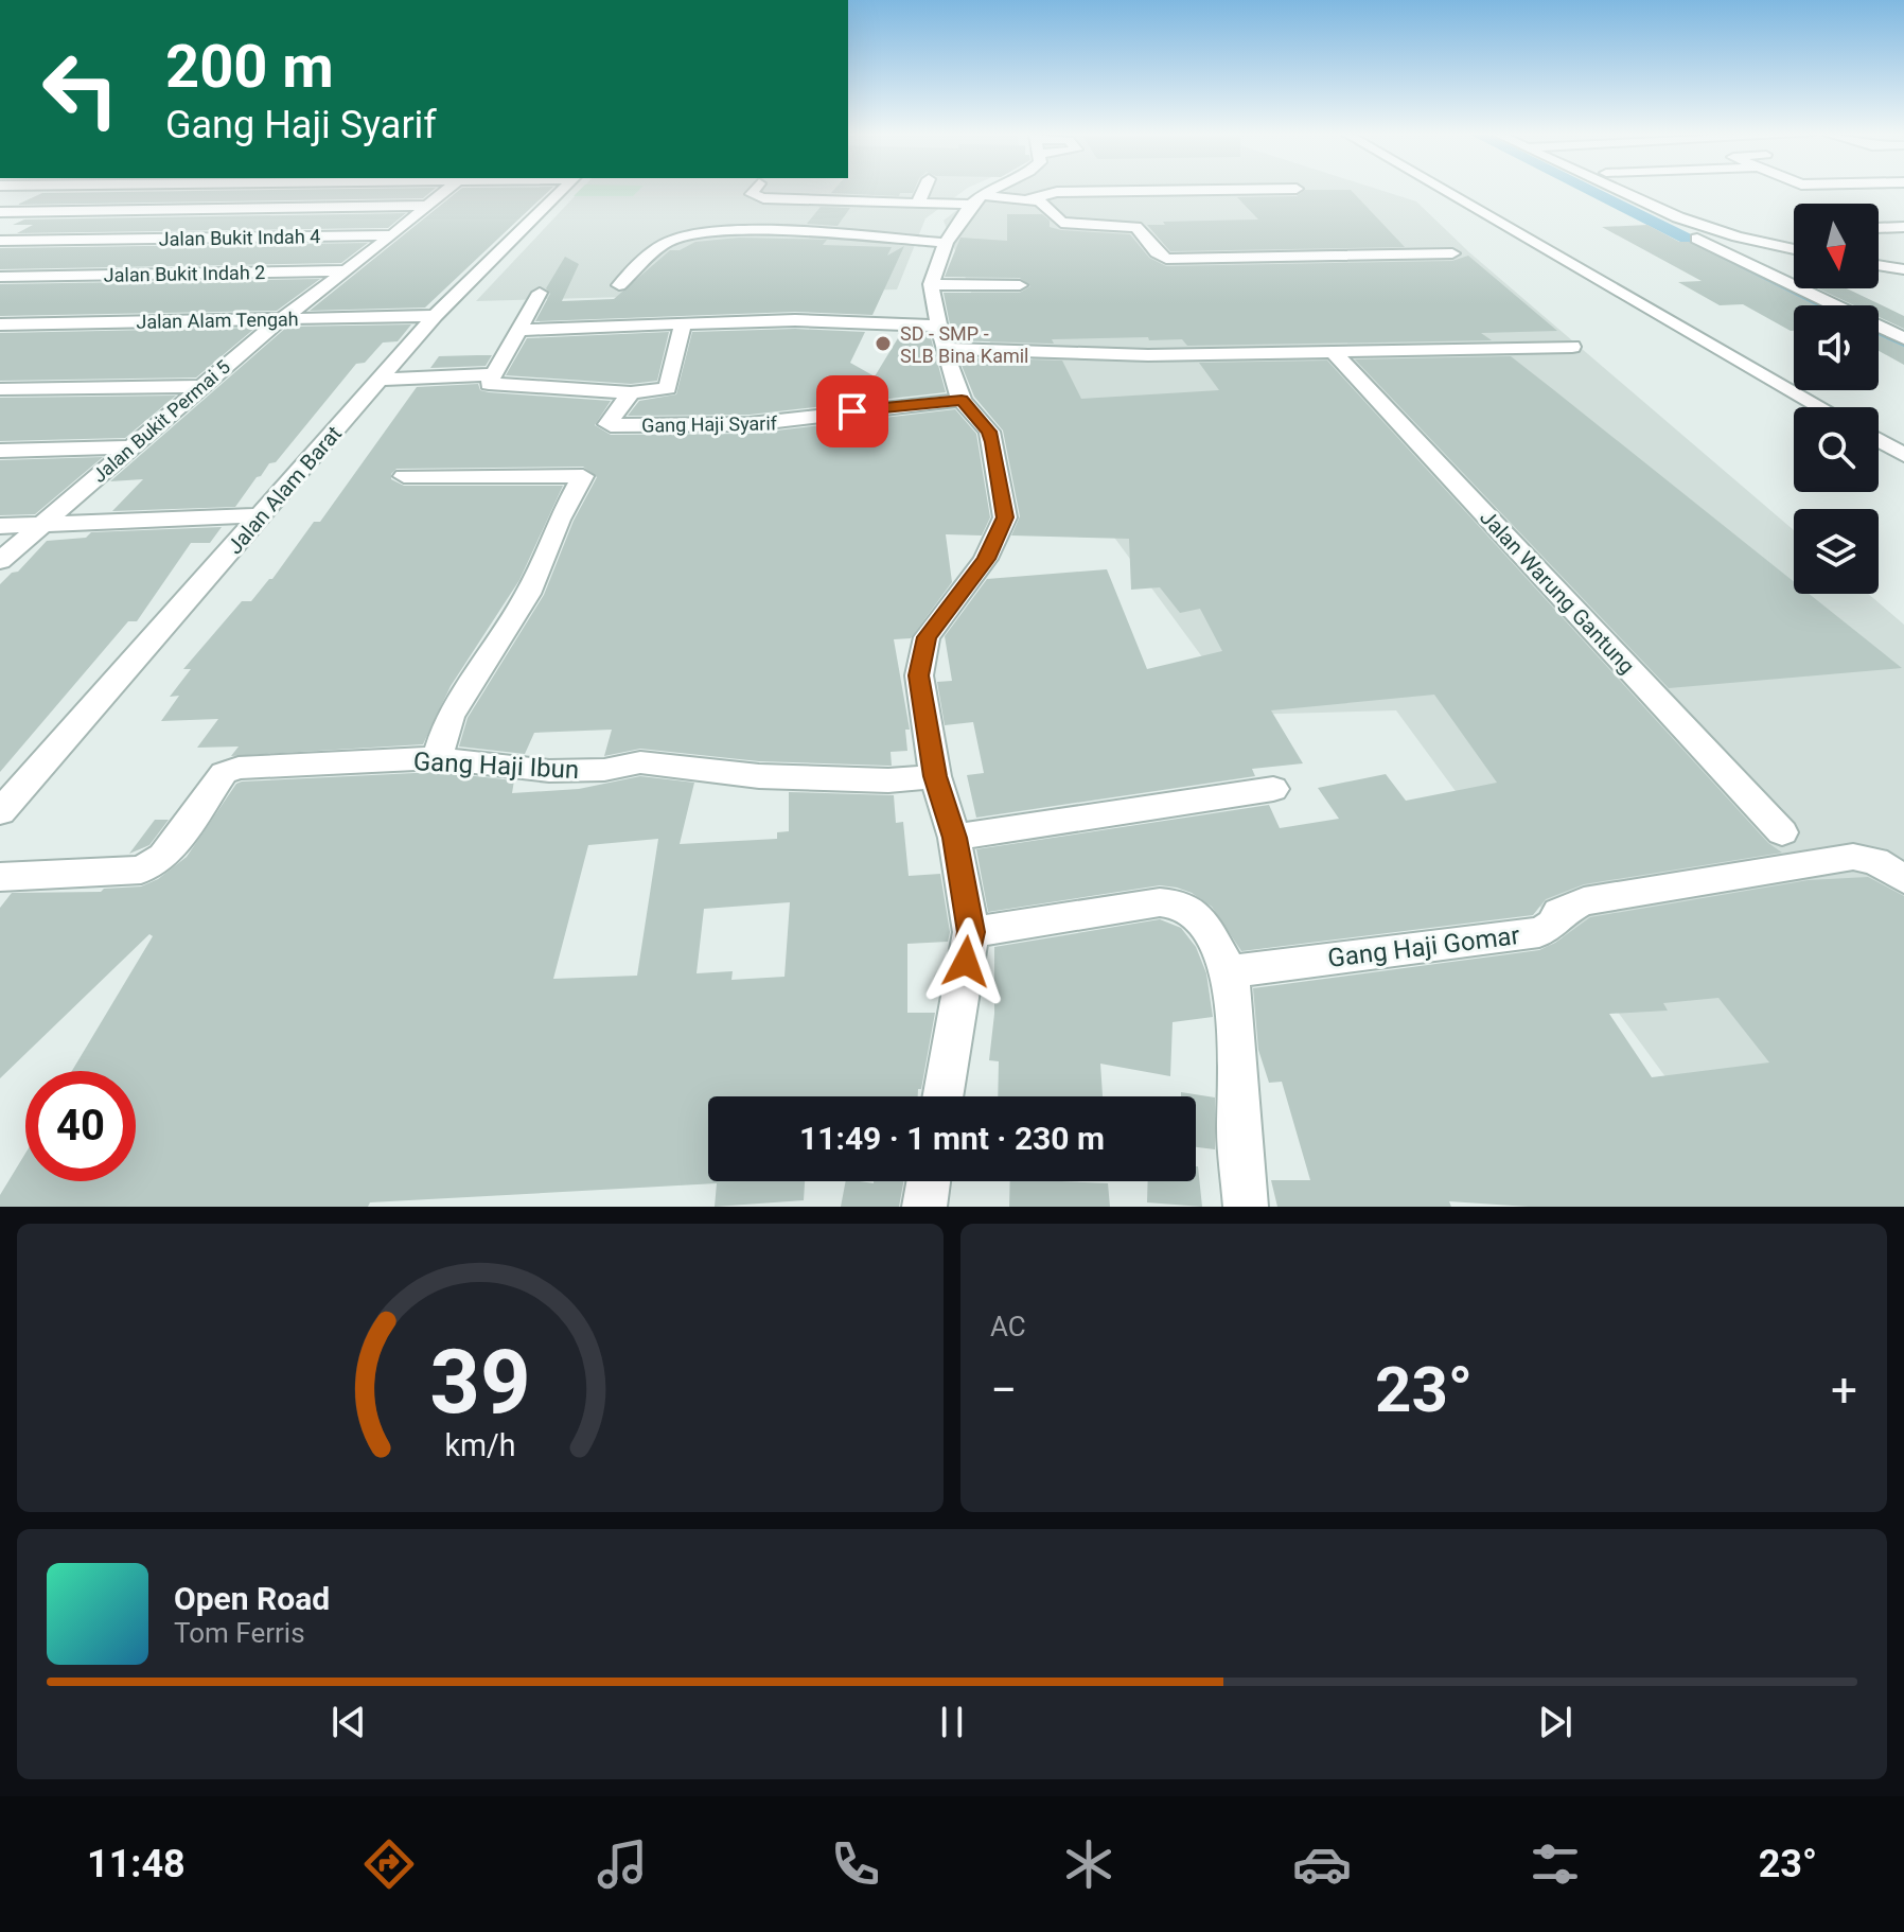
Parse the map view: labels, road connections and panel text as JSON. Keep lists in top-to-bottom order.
{
  "streets": {
    "street": [
      "Jalan Bukit Indah 4",
      "Jalan Bukit Indah 2",
      "Jalan Alam Tengah",
      "Jalan Bukit Permai 5",
      "Gang Haji Syarif",
      "Jalan Alam Barat",
      "Jalan Warung Gantung",
      "Gang Haji Ibun",
      "Gang Haji Gomar"
    ]
  },
  "crossings": [
    ["Jalan Bukit Indah 4", "Jalan Bukit Permai 5"],
    ["Jalan Bukit Indah 2", "Jalan Bukit Permai 5"],
    ["Jalan Alam Tengah", "Jalan Bukit Permai 5"],
    ["Jalan Alam Tengah", "Jalan Alam Barat"]
  ],
  "places": ["SD - SMP - SLB Bina Kamil"],
  "north": "bottom",
  "page": {
    "turn": ["200 m", "Gang Haji Syarif"],
    "limit": "40",
    "trip": "11:49 · 1 mnt · 230 m",
    "tile": "AC",
    "heat": ["−", "23°", "+"],
    "song": ["Open Road", "Tom Ferris"],
    "tabs": ["11:48", "23°"],
    "gauge": ["39", "km/h"]
  }
}
